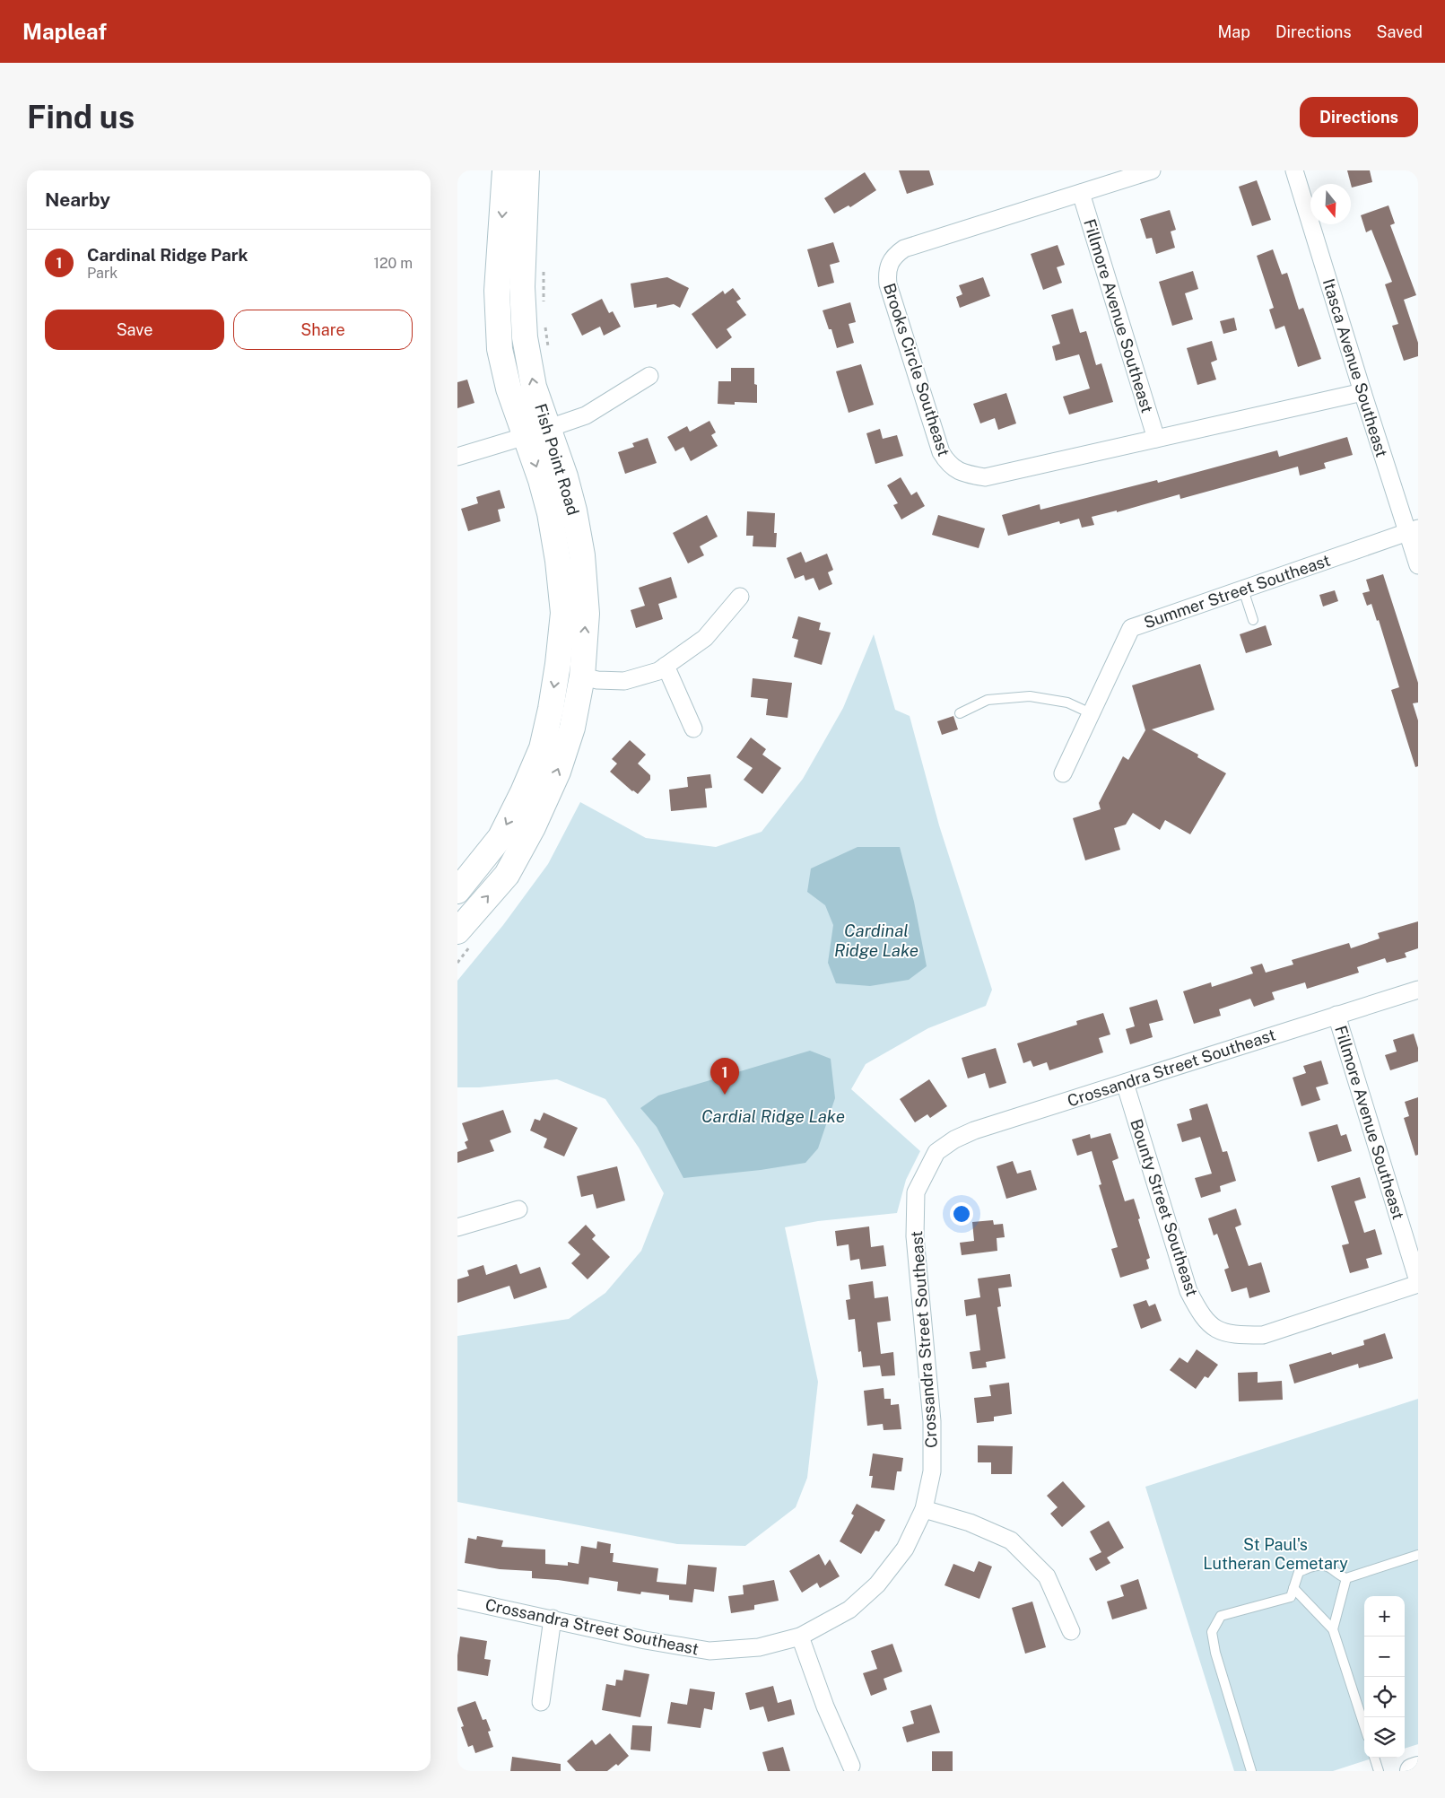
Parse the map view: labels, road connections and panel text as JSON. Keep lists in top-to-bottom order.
{
  "streets": {
    "street": [
      "Fillmore Avenue Southeast",
      "Itasca Avenue Southeast",
      "Brooks Circle Southeast",
      "Fish Point Road",
      "Summer Street Southeast",
      "Crossandra Street Southeast",
      "Bounty Street Southeast"
    ]
  },
  "crossings": [
    ["Fillmore Avenue Southeast", "Brooks Circle Southeast"],
    ["Fillmore Avenue Southeast", "Crossandra Street Southeast"],
    ["Fillmore Avenue Southeast", "Bounty Street Southeast"],
    ["Itasca Avenue Southeast", "Brooks Circle Southeast"],
    ["Itasca Avenue Southeast", "Summer Street Southeast"],
    ["Crossandra Street Southeast", "Bounty Street Southeast"]
  ],
  "water": ["Cardinal Ridge Lake", "Cardial Ridge Lake"],
  "parks": ["St Paul's Lutheran Cemetary"],
  "north": "bottom",
  "page": {
    "header": "Mapleaf",
    "nav": ["Map", "Directions", "Saved"],
    "buttons": [
      "Directions",
      ["Save", "Share"]
    ],
    "title": "Find us",
    "heading": "Nearby",
    "list": [
      {
        "mark": "1",
        "name": "Cardinal Ridge Park",
        "note": "Park",
        "value": "120 m"
      }
    ],
    "pins": "1",
    "map_buttons": ["+", "−"]
  }
}
